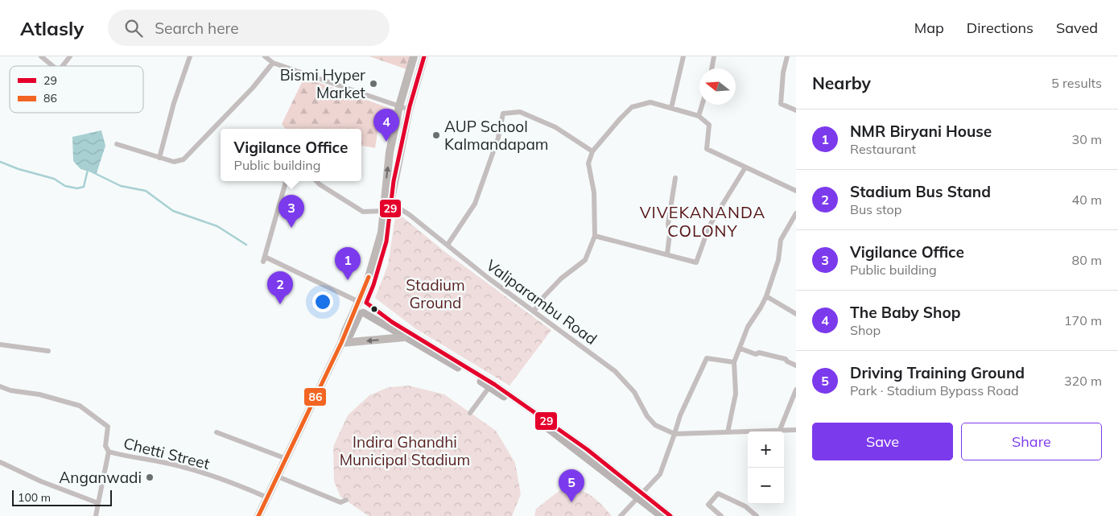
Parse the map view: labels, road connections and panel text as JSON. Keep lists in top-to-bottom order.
{
  "streets": {
    "street": ["Valiparambu Road", "Chetti Street"]
  },
  "districts": ["VIVEKANANDA COLONY"],
  "parks": ["Stadium Ground", "Indira Ghandhi Municipal Stadium"],
  "places": ["Bismi Hyper Market", "AUP School Kalmandapam", "Anganwadi"],
  "lines": ["transit line 29", "transit line 86"],
  "legend": ["29", "86"],
  "scale_bar": "100 m",
  "north": "left",
  "page": {
    "header": "Atlasly",
    "search": "Search here",
    "nav": ["Map", "Directions", "Saved"],
    "heading": ["Nearby", "5 results"],
    "pins": [
      "4",
      "3",
      "1",
      "2",
      "5"
    ],
    "list": [
      {
        "mark": "1",
        "name": "NMR Biryani House",
        "note": "Restaurant",
        "value": "30 m"
      },
      {
        "mark": "2",
        "name": "Stadium Bus Stand",
        "note": "Bus stop",
        "value": "40 m"
      },
      {
        "mark": "3",
        "name": "Vigilance Office",
        "note": "Public building",
        "value": "80 m"
      },
      {
        "mark": "4",
        "name": "The Baby Shop",
        "note": "Shop",
        "value": "170 m"
      },
      {
        "mark": "5",
        "name": "Driving Training Ground",
        "note": "Park · Stadium Bypass Road",
        "value": "320 m"
      }
    ],
    "popup": ["Vigilance Office", "Public building"],
    "buttons": ["Save", "Share"],
    "map_buttons": ["+", "−"],
    "scale": "100 m"
  }
}
